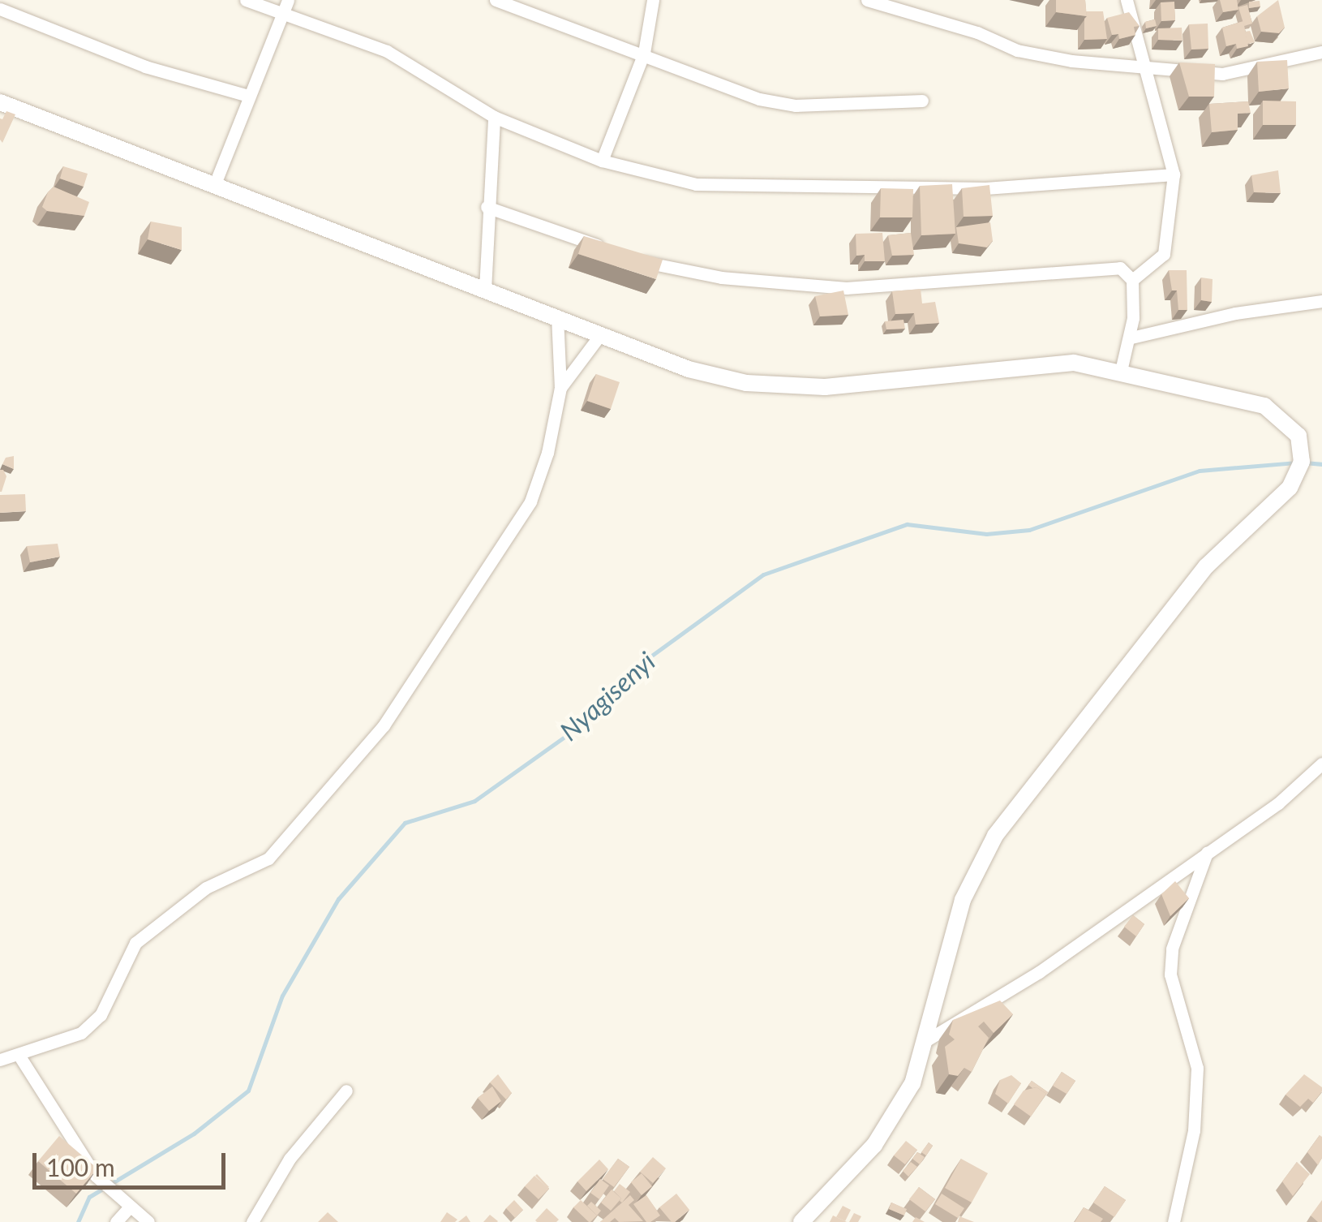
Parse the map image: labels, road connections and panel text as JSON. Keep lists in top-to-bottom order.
{
  "water": ["Nyagisenyi"],
  "scale_bar": "100 m"
}
